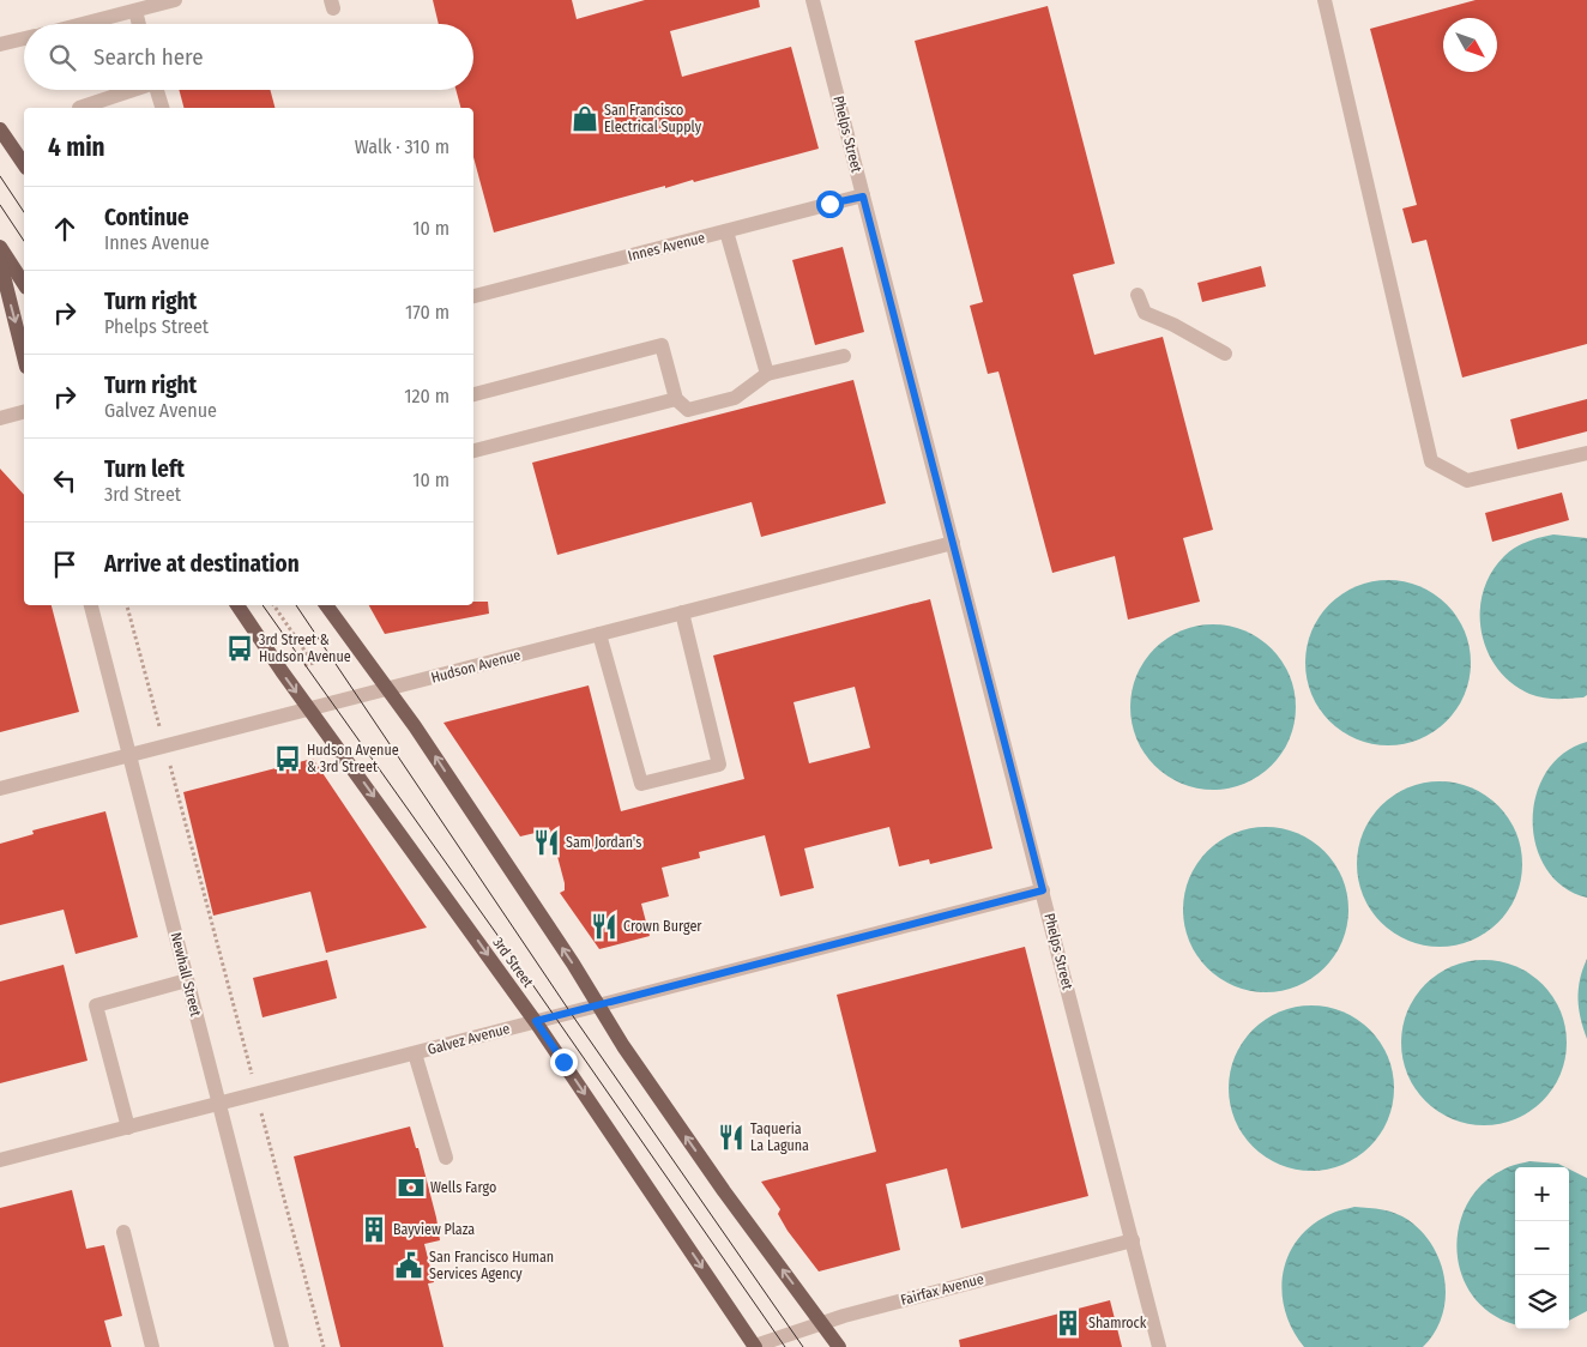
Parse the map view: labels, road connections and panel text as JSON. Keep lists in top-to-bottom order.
{
  "streets": {
    "main road": ["3rd Street"],
    "street": [
      "Phelps Street",
      "Innes Avenue",
      "Hudson Avenue",
      "Newhall Street",
      "Galvez Avenue",
      "Fairfax Avenue"
    ]
  },
  "crossings": [
    ["Phelps Street", "Innes Avenue"],
    ["Phelps Street", "Hudson Avenue"],
    ["Phelps Street", "Galvez Avenue"],
    ["Phelps Street", "Fairfax Avenue"],
    ["Hudson Avenue", "3rd Street"],
    ["Hudson Avenue", "Newhall Street"],
    ["3rd Street", "Galvez Avenue"],
    ["3rd Street", "Fairfax Avenue"],
    ["Newhall Street", "Galvez Avenue"]
  ],
  "places": {
    "shop": ["San Francisco Electrical Supply"],
    "bus stop": ["3rd Street & Hudson Avenue", "Hudson Avenue & 3rd Street"],
    "restaurant": ["Sam Jordan's", "Crown Burger", "Taqueria La Laguna"],
    "bank": ["Wells Fargo"],
    "building": ["Bayview Plaza", "Shamrock"],
    "public building": ["San Francisco Human Services Agency"]
  },
  "north": "bottom right",
  "page": {
    "search": "Search here",
    "heading": ["4 min", "Walk · 310 m"],
    "list": [
      ["Continue", "Innes Avenue", "10 m"],
      ["Turn right", "Phelps Street", "170 m"],
      ["Turn right", "Galvez Avenue", "120 m"],
      ["Turn left", "3rd Street", "10 m"],
      "Arrive at destination"
    ],
    "map_buttons": ["+", "−"]
  }
}
